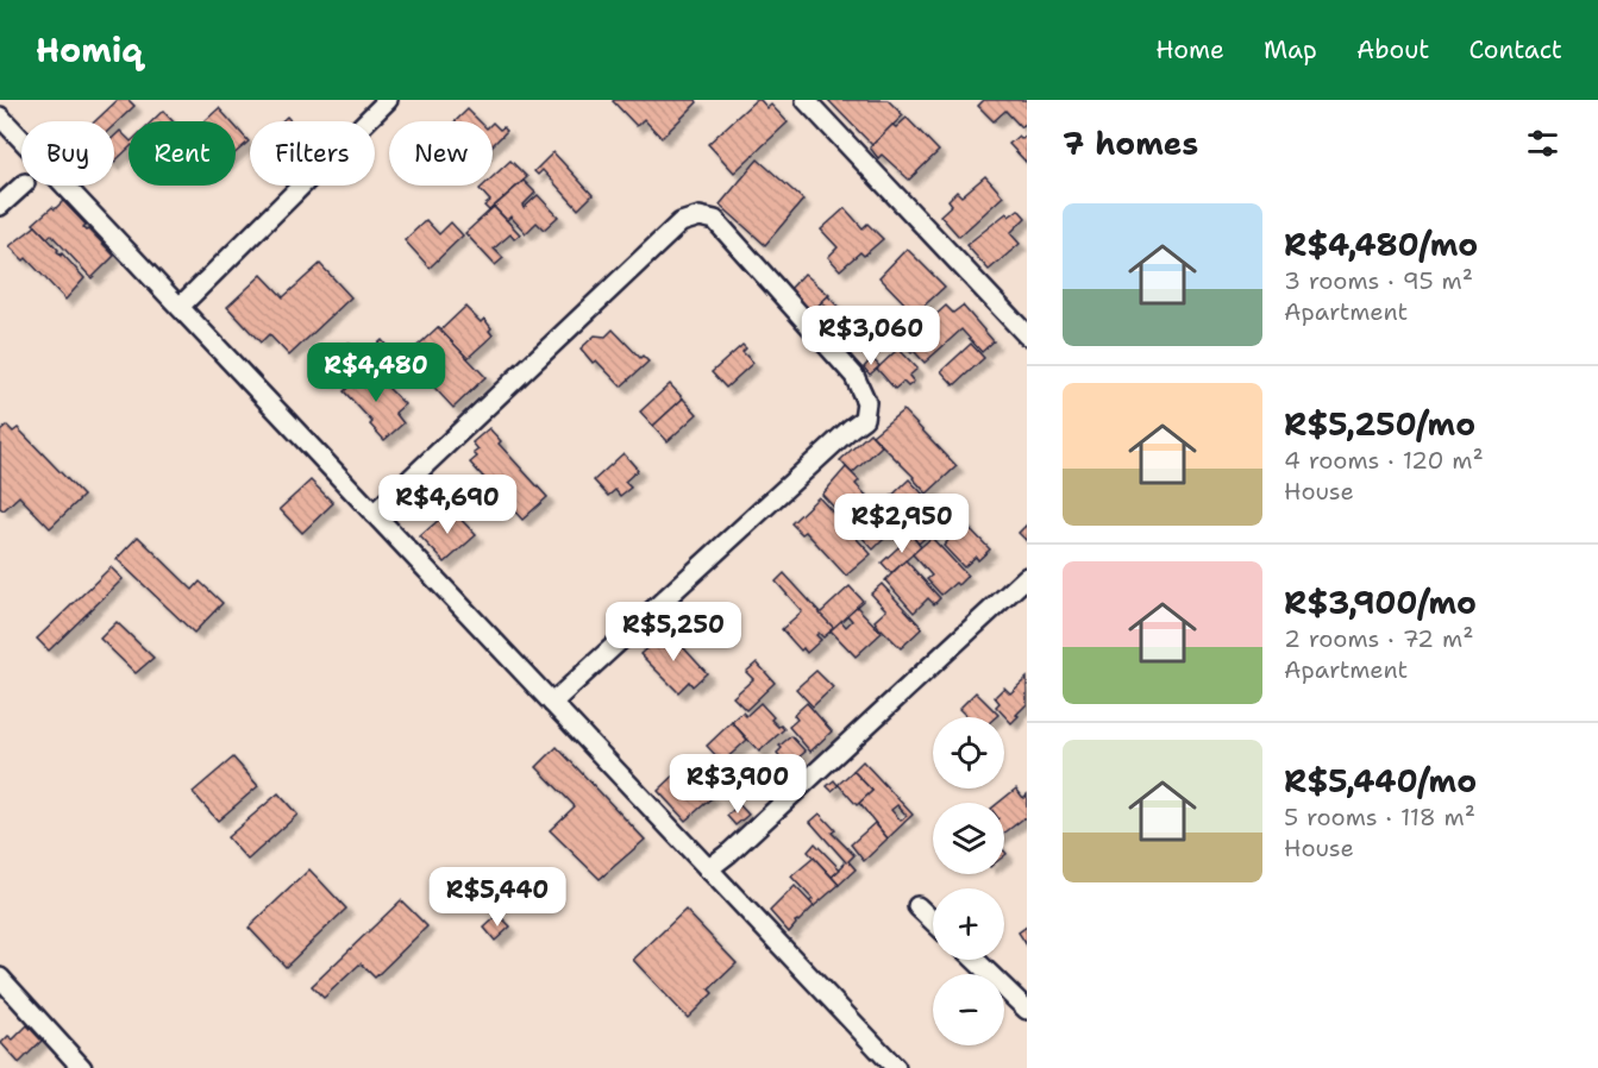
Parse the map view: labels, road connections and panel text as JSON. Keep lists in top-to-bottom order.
{
  "page": {
    "header": "Homiq",
    "nav": [
      "Home",
      "Map",
      "About",
      "Contact"
    ],
    "heading": "7 homes",
    "chip": [
      "Buy",
      "Rent",
      "Filters",
      "New"
    ],
    "list": [
      {
        "name": "R$4,480/mo",
        "note": "3 rooms · 95 m² · Apartment"
      },
      {
        "name": "R$5,250/mo",
        "note": "4 rooms · 120 m² · House"
      },
      {
        "name": "R$3,900/mo",
        "note": "2 rooms · 72 m² · Apartment"
      },
      {
        "name": "R$5,440/mo",
        "note": "5 rooms · 118 m² · House"
      }
    ],
    "price": [
      "R$3,060",
      "R$4,480",
      "R$4,690",
      "R$2,950",
      "R$5,250",
      "R$3,900",
      "R$5,440"
    ],
    "map_buttons": ["+", "−"]
  }
}
